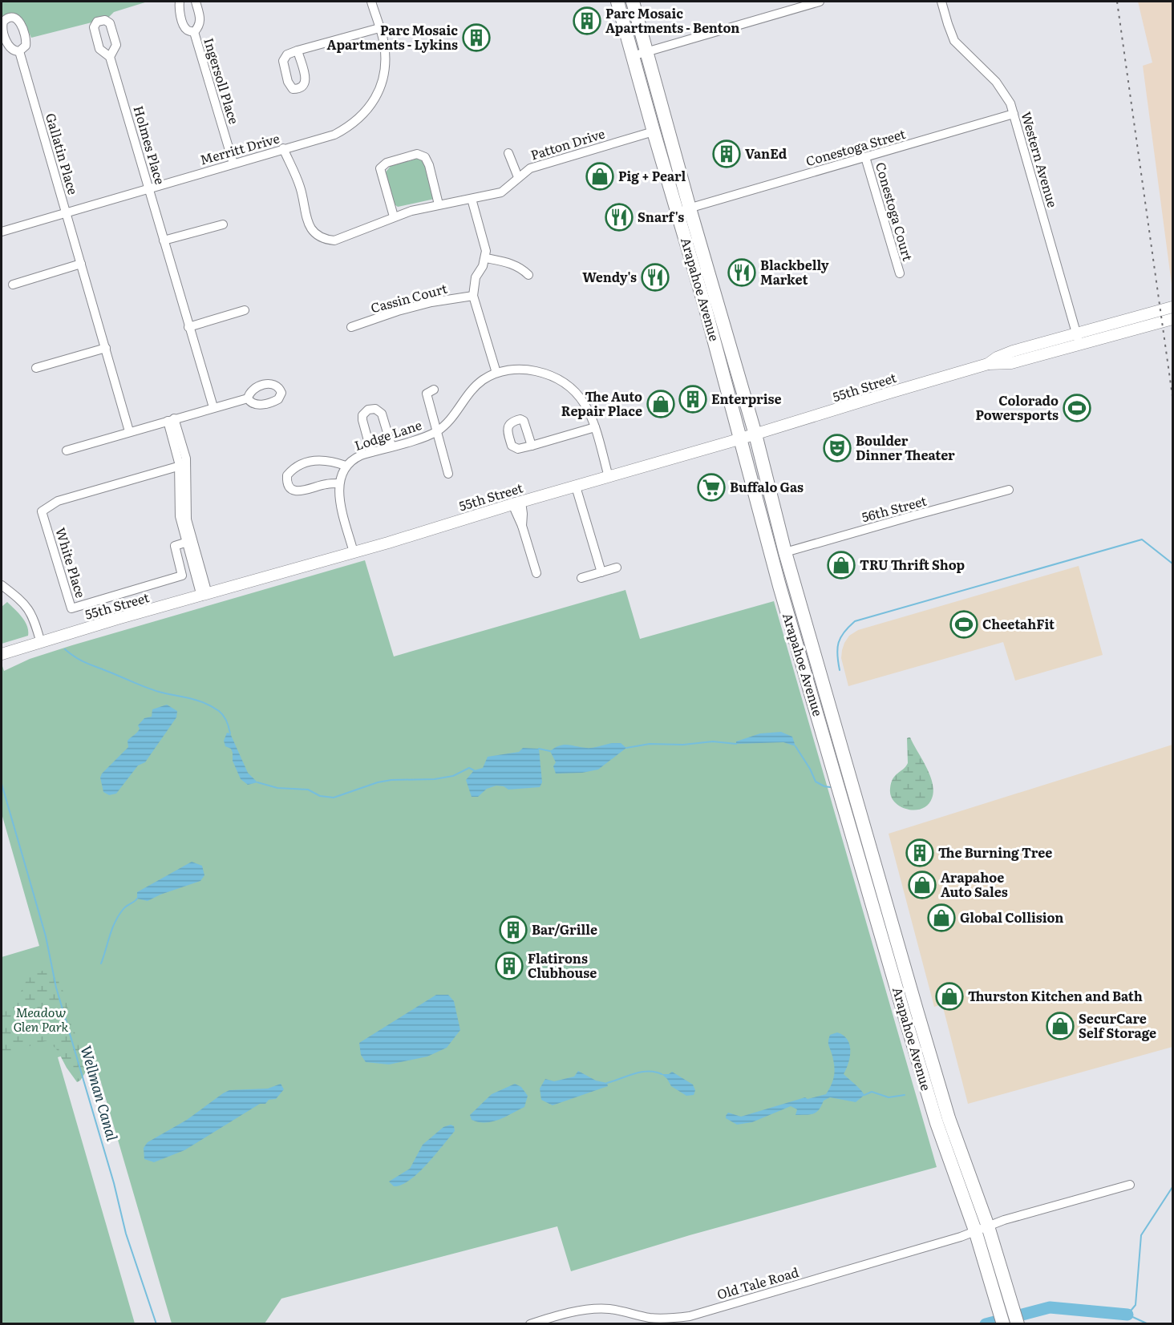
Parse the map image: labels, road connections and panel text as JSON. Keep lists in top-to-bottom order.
{
  "streets": {
    "main road": ["Arapahoe Avenue", "55th Street"],
    "street": [
      "Ingersoll Place",
      "Patton Drive",
      "Holmes Place",
      "Conestoga Street",
      "Merritt Drive",
      "Gallatin Place",
      "Western Avenue",
      "Conestoga Court",
      "Cassin Court",
      "Lodge Lane",
      "56th Street",
      "White Place",
      "Old Tale Road"
    ]
  },
  "crossings": [
    ["Ingersoll Place", "Merritt Drive"],
    ["Patton Drive", "Merritt Drive"],
    ["Patton Drive", "Arapahoe Avenue"],
    ["Holmes Place", "Merritt Drive"],
    ["Conestoga Street", "Western Avenue"],
    ["Conestoga Street", "Conestoga Court"],
    ["Conestoga Street", "Arapahoe Avenue"],
    ["Merritt Drive", "Gallatin Place"],
    ["Western Avenue", "55th Street"],
    ["Arapahoe Avenue", "55th Street"],
    ["Arapahoe Avenue", "56th Street"],
    ["Arapahoe Avenue", "Old Tale Road"],
    ["55th Street", "Lodge Lane"]
  ],
  "water": ["Wellman Canal"],
  "parks": ["Meadow Glen Park"],
  "places": {
    "building": [
      "Parc Mosaic Apartments - Benton",
      "Parc Mosaic Apartments - Lykins",
      "VanEd",
      "Enterprise",
      "The Burning Tree",
      "Bar/Grille",
      "Flatirons Clubhouse"
    ],
    "shop": [
      "Pig + Pearl",
      "The Auto Repair Place",
      "TRU Thrift Shop",
      "Arapahoe Auto Sales",
      "Global Collision",
      "Thurston Kitchen and Bath",
      "SecurCare Self Storage"
    ],
    "restaurant": ["Snarf's", "Blackbelly Market", "Wendy's"],
    "sports": ["Colorado Powersports", "CheetahFit"],
    "theatre": ["Boulder Dinner Theater"],
    "supermarket": ["Buffalo Gas"]
  }
}
